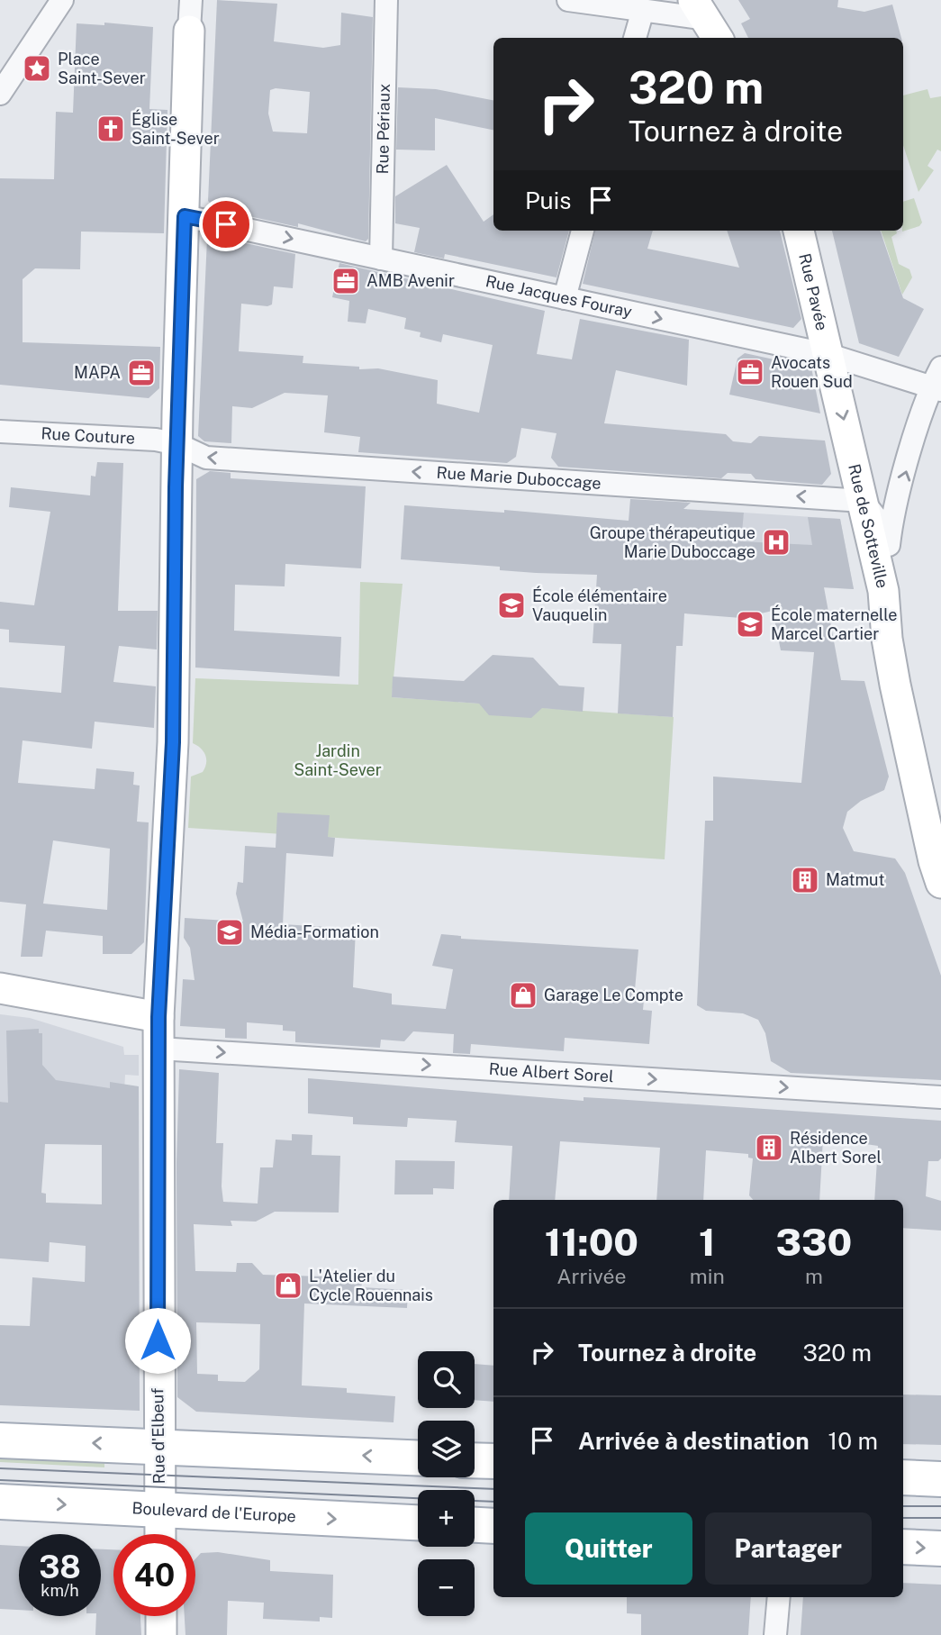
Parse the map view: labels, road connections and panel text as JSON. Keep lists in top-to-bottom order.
{
  "streets": {
    "main road": ["Boulevard de l'Europe"],
    "street": [
      "Rue Périaux",
      "Rue Pavée",
      "Rue Jacques Fouray",
      "Rue Couture",
      "Rue Marie Duboccage",
      "Rue de Sotteville",
      "Rue Albert Sorel",
      "Rue d'Elbeuf"
    ]
  },
  "crossings": [
    ["Rue Périaux", "Rue Jacques Fouray"],
    ["Rue Pavée", "Rue Jacques Fouray"],
    ["Rue Pavée", "Rue de Sotteville"],
    ["Rue Jacques Fouray", "Rue de Sotteville"],
    ["Rue Jacques Fouray", "Rue d'Elbeuf"],
    ["Rue Couture", "Rue Marie Duboccage"],
    ["Rue Couture", "Rue d'Elbeuf"],
    ["Rue Marie Duboccage", "Rue de Sotteville"],
    ["Rue Marie Duboccage", "Rue d'Elbeuf"],
    ["Rue Albert Sorel", "Rue d'Elbeuf"],
    ["Rue d'Elbeuf", "Boulevard de l'Europe"]
  ],
  "one_way": ["Rue Jacques Fouray", "Rue Marie Duboccage", "Rue Albert Sorel"],
  "parks": ["Jardin Saint-Sever"],
  "places": {
    "place": ["Place Saint-Sever"],
    "church": ["Église Saint-Sever"],
    "office": ["AMB Avenir", "Avocats Rouen Sud", "MAPA"],
    "hospital": ["Groupe thérapeutique Marie Duboccage"],
    "school or university": ["École élémentaire Vauquelin", "École maternelle Marcel Cartier", "Média-Formation"],
    "building": ["Matmut", "Résidence Albert Sorel"],
    "shop": ["Garage Le Compte", "L'Atelier du Cycle Rouennais"]
  },
  "page": {
    "turn": ["320 m", "Tournez à droite"],
    "then": "Puis",
    "eta": [
      "11:00",
      "Arrivée",
      "1",
      "min",
      "330",
      "m"
    ],
    "list": [
      {
        "name": "Tournez à droite",
        "value": "320 m"
      },
      {
        "name": "Arrivée à destination",
        "value": "10 m"
      }
    ],
    "map_buttons": ["+", "−"],
    "buttons": ["Quitter", "Partager"],
    "speed": "38 km/h",
    "limit": "40"
  }
}
